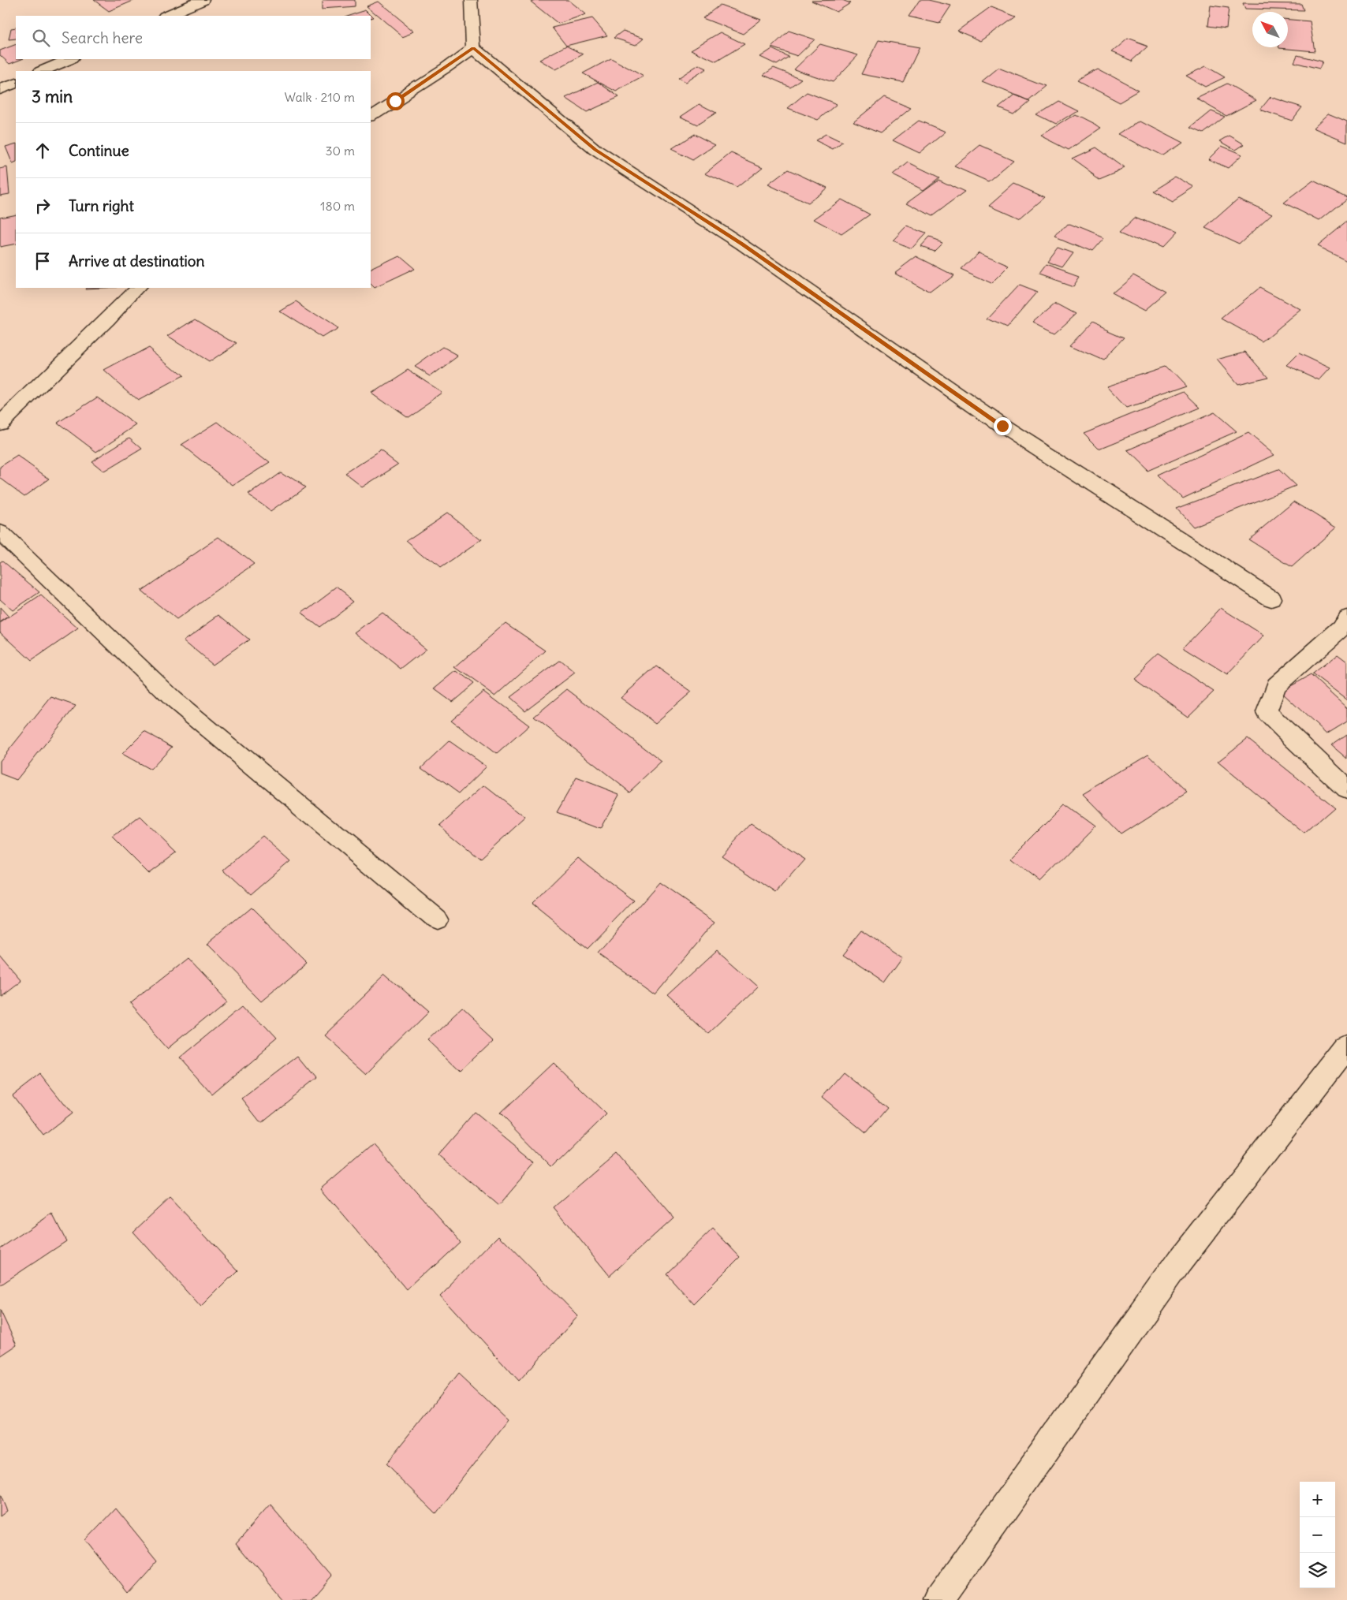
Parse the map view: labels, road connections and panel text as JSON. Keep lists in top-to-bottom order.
{
  "north": "top left",
  "page": {
    "search": "Search here",
    "heading": ["3 min", "Walk · 210 m"],
    "list": [
      ["Continue", "30 m"],
      ["Turn right", "180 m"],
      "Arrive at destination"
    ],
    "map_buttons": ["+", "−"]
  }
}
